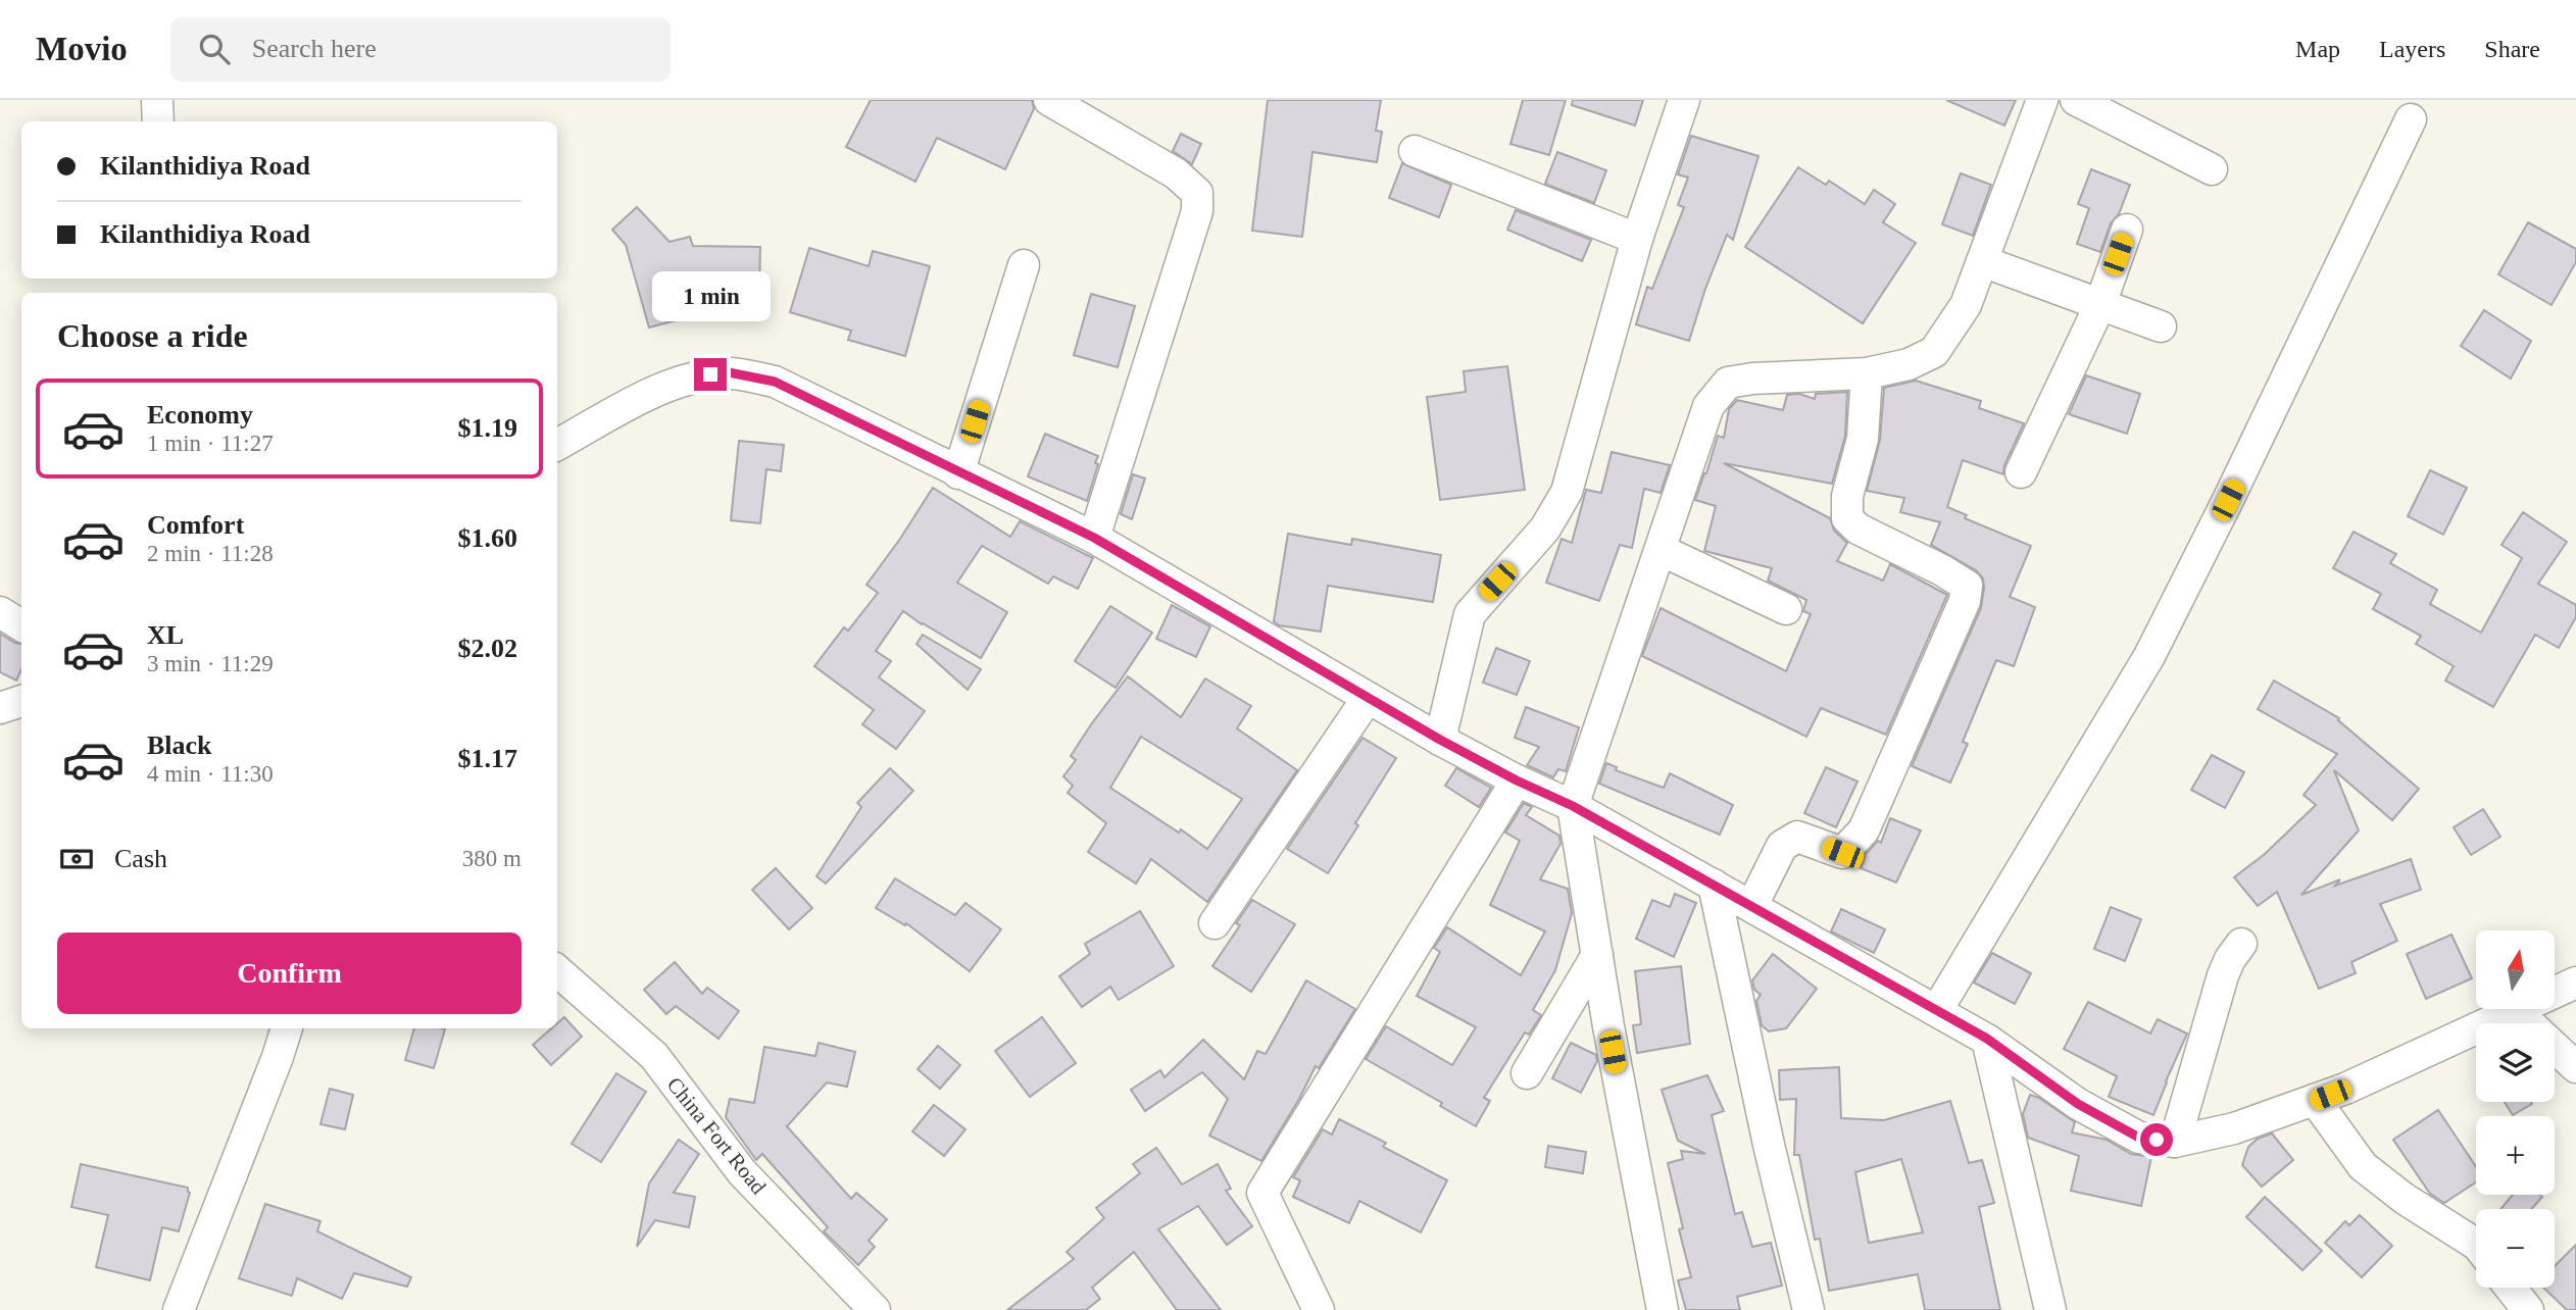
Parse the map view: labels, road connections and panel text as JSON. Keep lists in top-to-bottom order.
{
  "streets": {
    "street": ["China Fort Road"]
  },
  "north": "top",
  "page": {
    "header": "Movio",
    "search": "Search here",
    "nav": ["Map", "Layers", "Share"],
    "banner": ["Kilanthidiya Road", "Kilanthidiya Road"],
    "bubble": "1 min",
    "heading": "Choose a ride",
    "list": [
      {
        "name": "Economy",
        "note": "1 min · 11:27",
        "value": "$1.19"
      },
      {
        "name": "Comfort",
        "note": "2 min · 11:28",
        "value": "$1.60"
      },
      {
        "name": "XL",
        "note": "3 min · 11:29",
        "value": "$2.02"
      },
      {
        "name": "Black",
        "note": "4 min · 11:30",
        "value": "$1.17"
      }
    ],
    "pay": ["Cash", "380 m"],
    "buttons": "Confirm",
    "map_buttons": ["+", "−"]
  }
}
